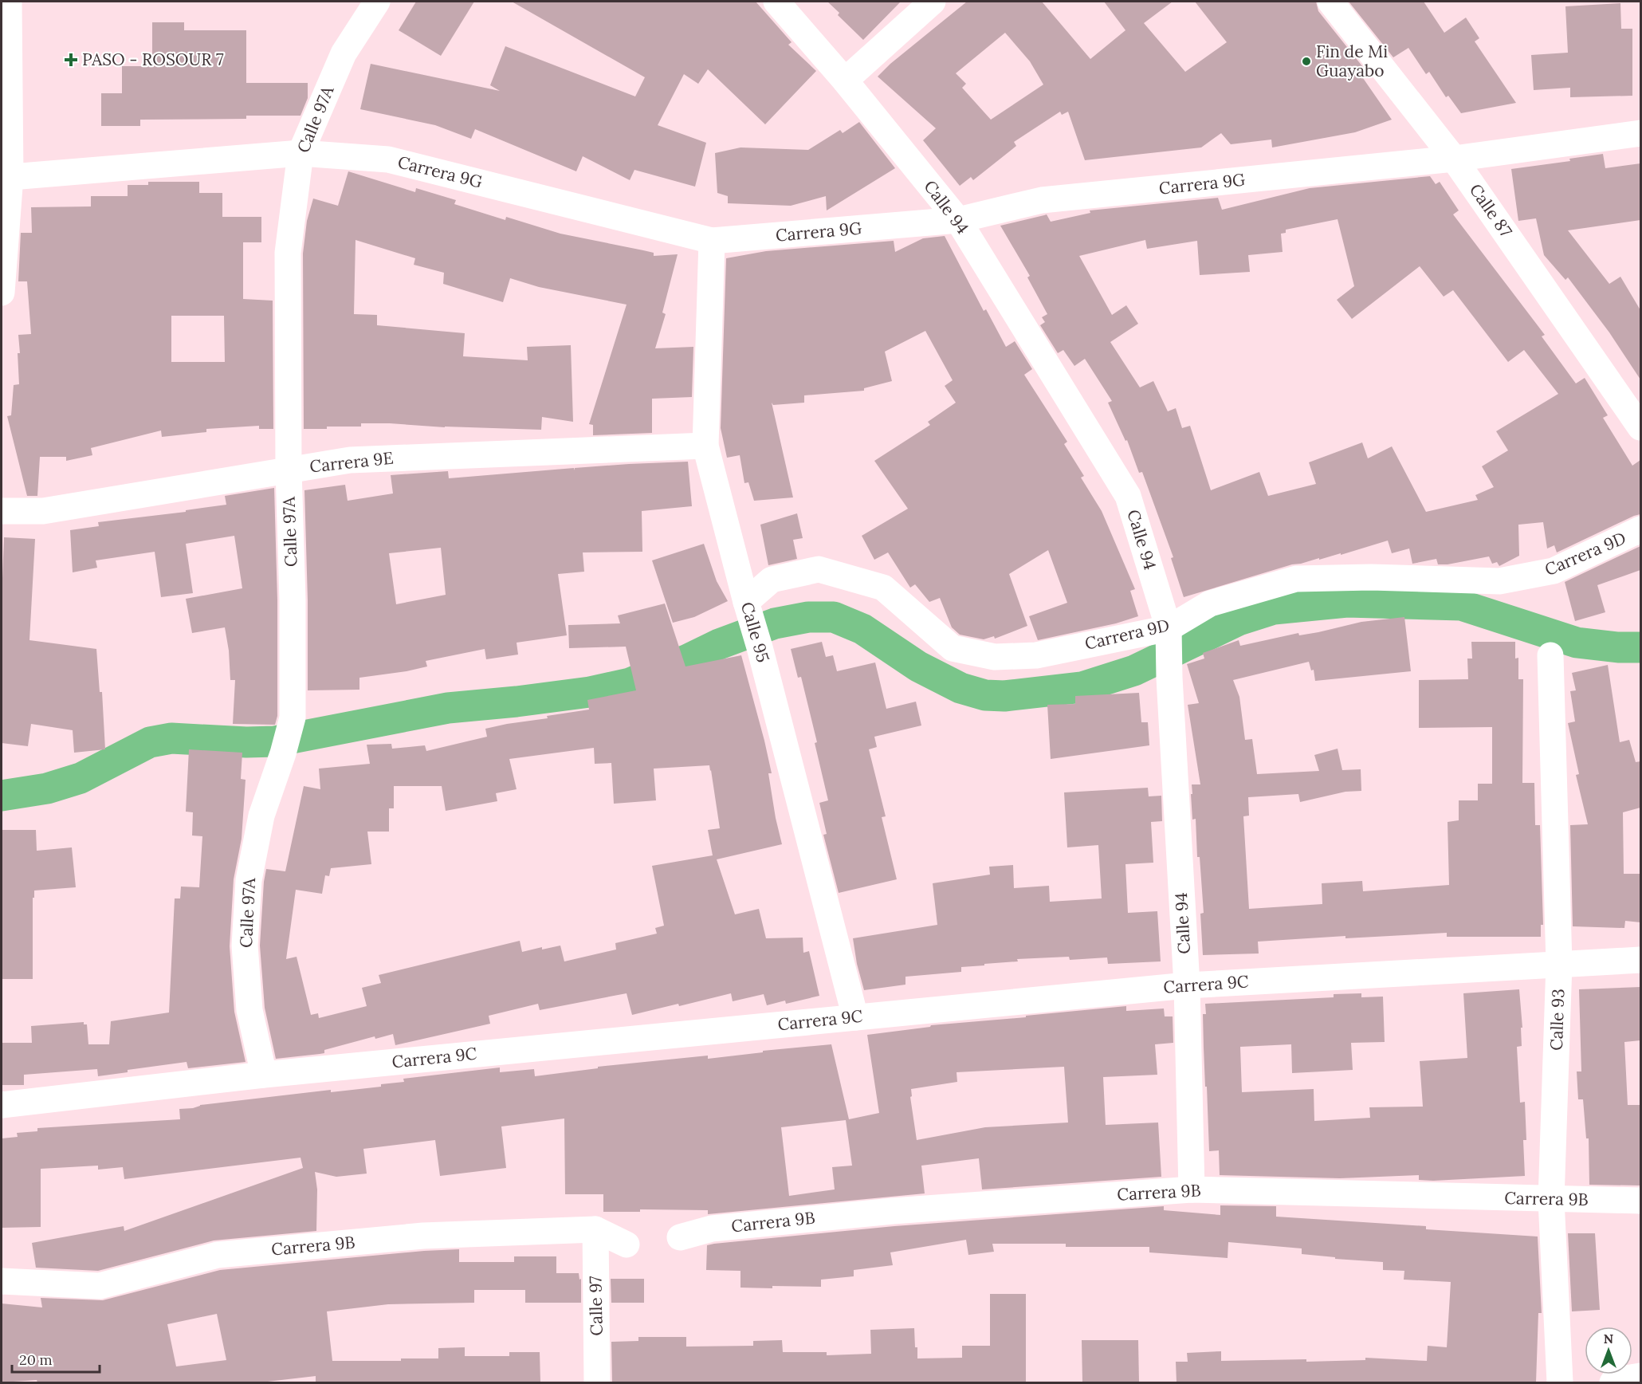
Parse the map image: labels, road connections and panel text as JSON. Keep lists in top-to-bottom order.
{
  "streets": {
    "street": [
      "Calle 97A",
      "Carrera 9G",
      "Calle 94",
      "Calle 87",
      "Carrera 9E",
      "Carrera 9D",
      "Calle 95",
      "Carrera 9C",
      "Calle 93",
      "Carrera 9B",
      "Calle 97"
    ]
  },
  "crossings": [
    ["Calle 97A", "Carrera 9G"],
    ["Calle 97A", "Carrera 9E"],
    ["Calle 97A", "Carrera 9C"],
    ["Carrera 9G", "Calle 94"],
    ["Carrera 9G", "Calle 87"],
    ["Carrera 9G", "Calle 95"],
    ["Calle 94", "Carrera 9D"],
    ["Calle 94", "Carrera 9C"],
    ["Calle 94", "Carrera 9B"],
    ["Carrera 9E", "Calle 95"],
    ["Carrera 9D", "Calle 95"],
    ["Calle 95", "Carrera 9C"],
    ["Carrera 9C", "Calle 93"],
    ["Calle 93", "Carrera 9B"],
    ["Carrera 9B", "Calle 97"]
  ],
  "places": {
    "health": ["PASO - ROSOUR 7"],
    "other": ["Fin de Mi Guayabo"]
  },
  "scale_bar": "20 m",
  "north": "top"
}
